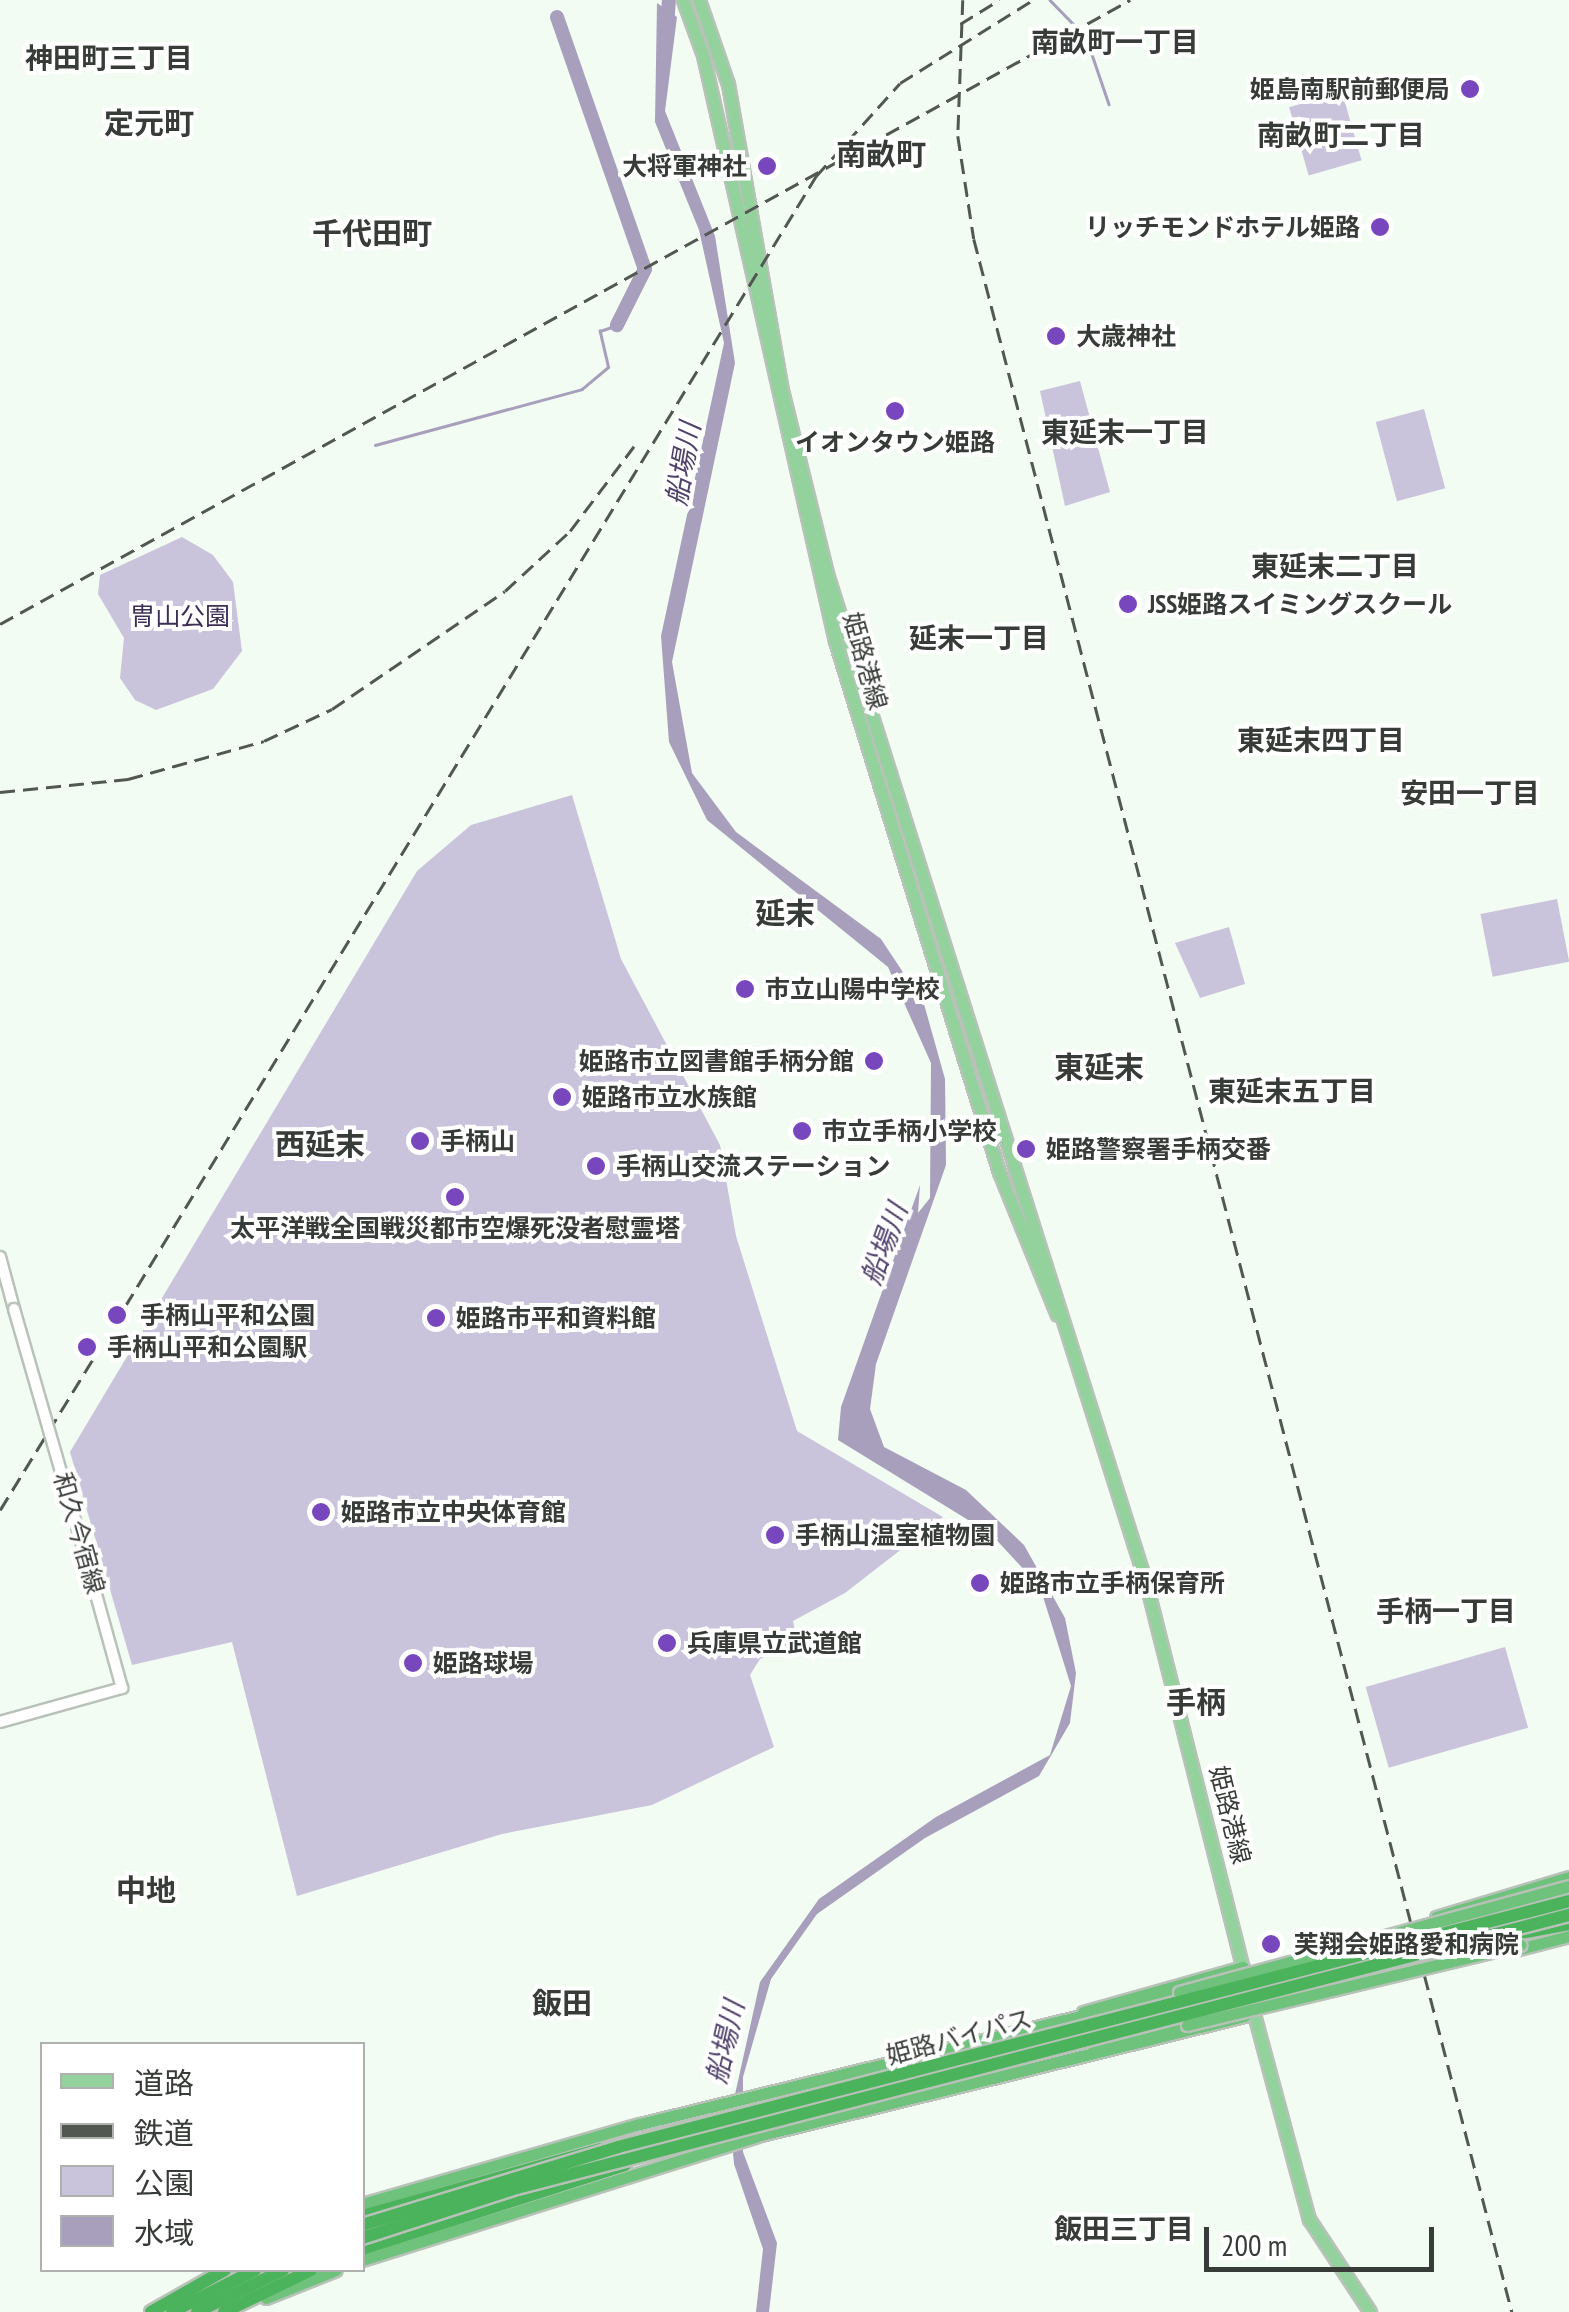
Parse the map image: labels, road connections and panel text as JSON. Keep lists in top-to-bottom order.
{
  "streets": {
    "highway": ["姫路バイパス"],
    "main road": ["姫路港線", "和久今宿線"]
  },
  "districts": [
    "南畝町一丁目",
    "神田町三丁目",
    "定元町",
    "南畝町二丁目",
    "南畝町",
    "千代田町",
    "東延末一丁目",
    "東延末二丁目",
    "延末一丁目",
    "東延末四丁目",
    "安田一丁目",
    "延末",
    "東延末",
    "東延末五丁目",
    "西延末",
    "手柄一丁目",
    "手柄",
    "中地",
    "飯田",
    "飯田三丁目"
  ],
  "water": ["船場川"],
  "parks": ["冑山公園"],
  "places": [
    "姫島南駅前郵便局",
    "大将軍神社",
    "リッチモンドホテル姫路",
    "大歳神社",
    "イオンタウン姫路",
    "JSS姫路スイミングスクール",
    "市立山陽中学校",
    "姫路市立図書館手柄分館",
    "姫路市立水族館",
    "市立手柄小学校",
    "手柄山",
    "姫路警察署手柄交番",
    "手柄山交流ステーション",
    "太平洋戦全国戦災都市空爆死没者慰霊塔",
    "手柄山平和公園",
    "姫路市平和資料館",
    "手柄山平和公園駅",
    "姫路市立中央体育館",
    "手柄山温室植物園",
    "姫路市立手柄保育所",
    "兵庫県立武道館",
    "姫路球場",
    "芙翔会姫路愛和病院"
  ],
  "legend": [
    "道路",
    "鉄道",
    "公園",
    "水域"
  ],
  "scale_bar": "200 m"
}
